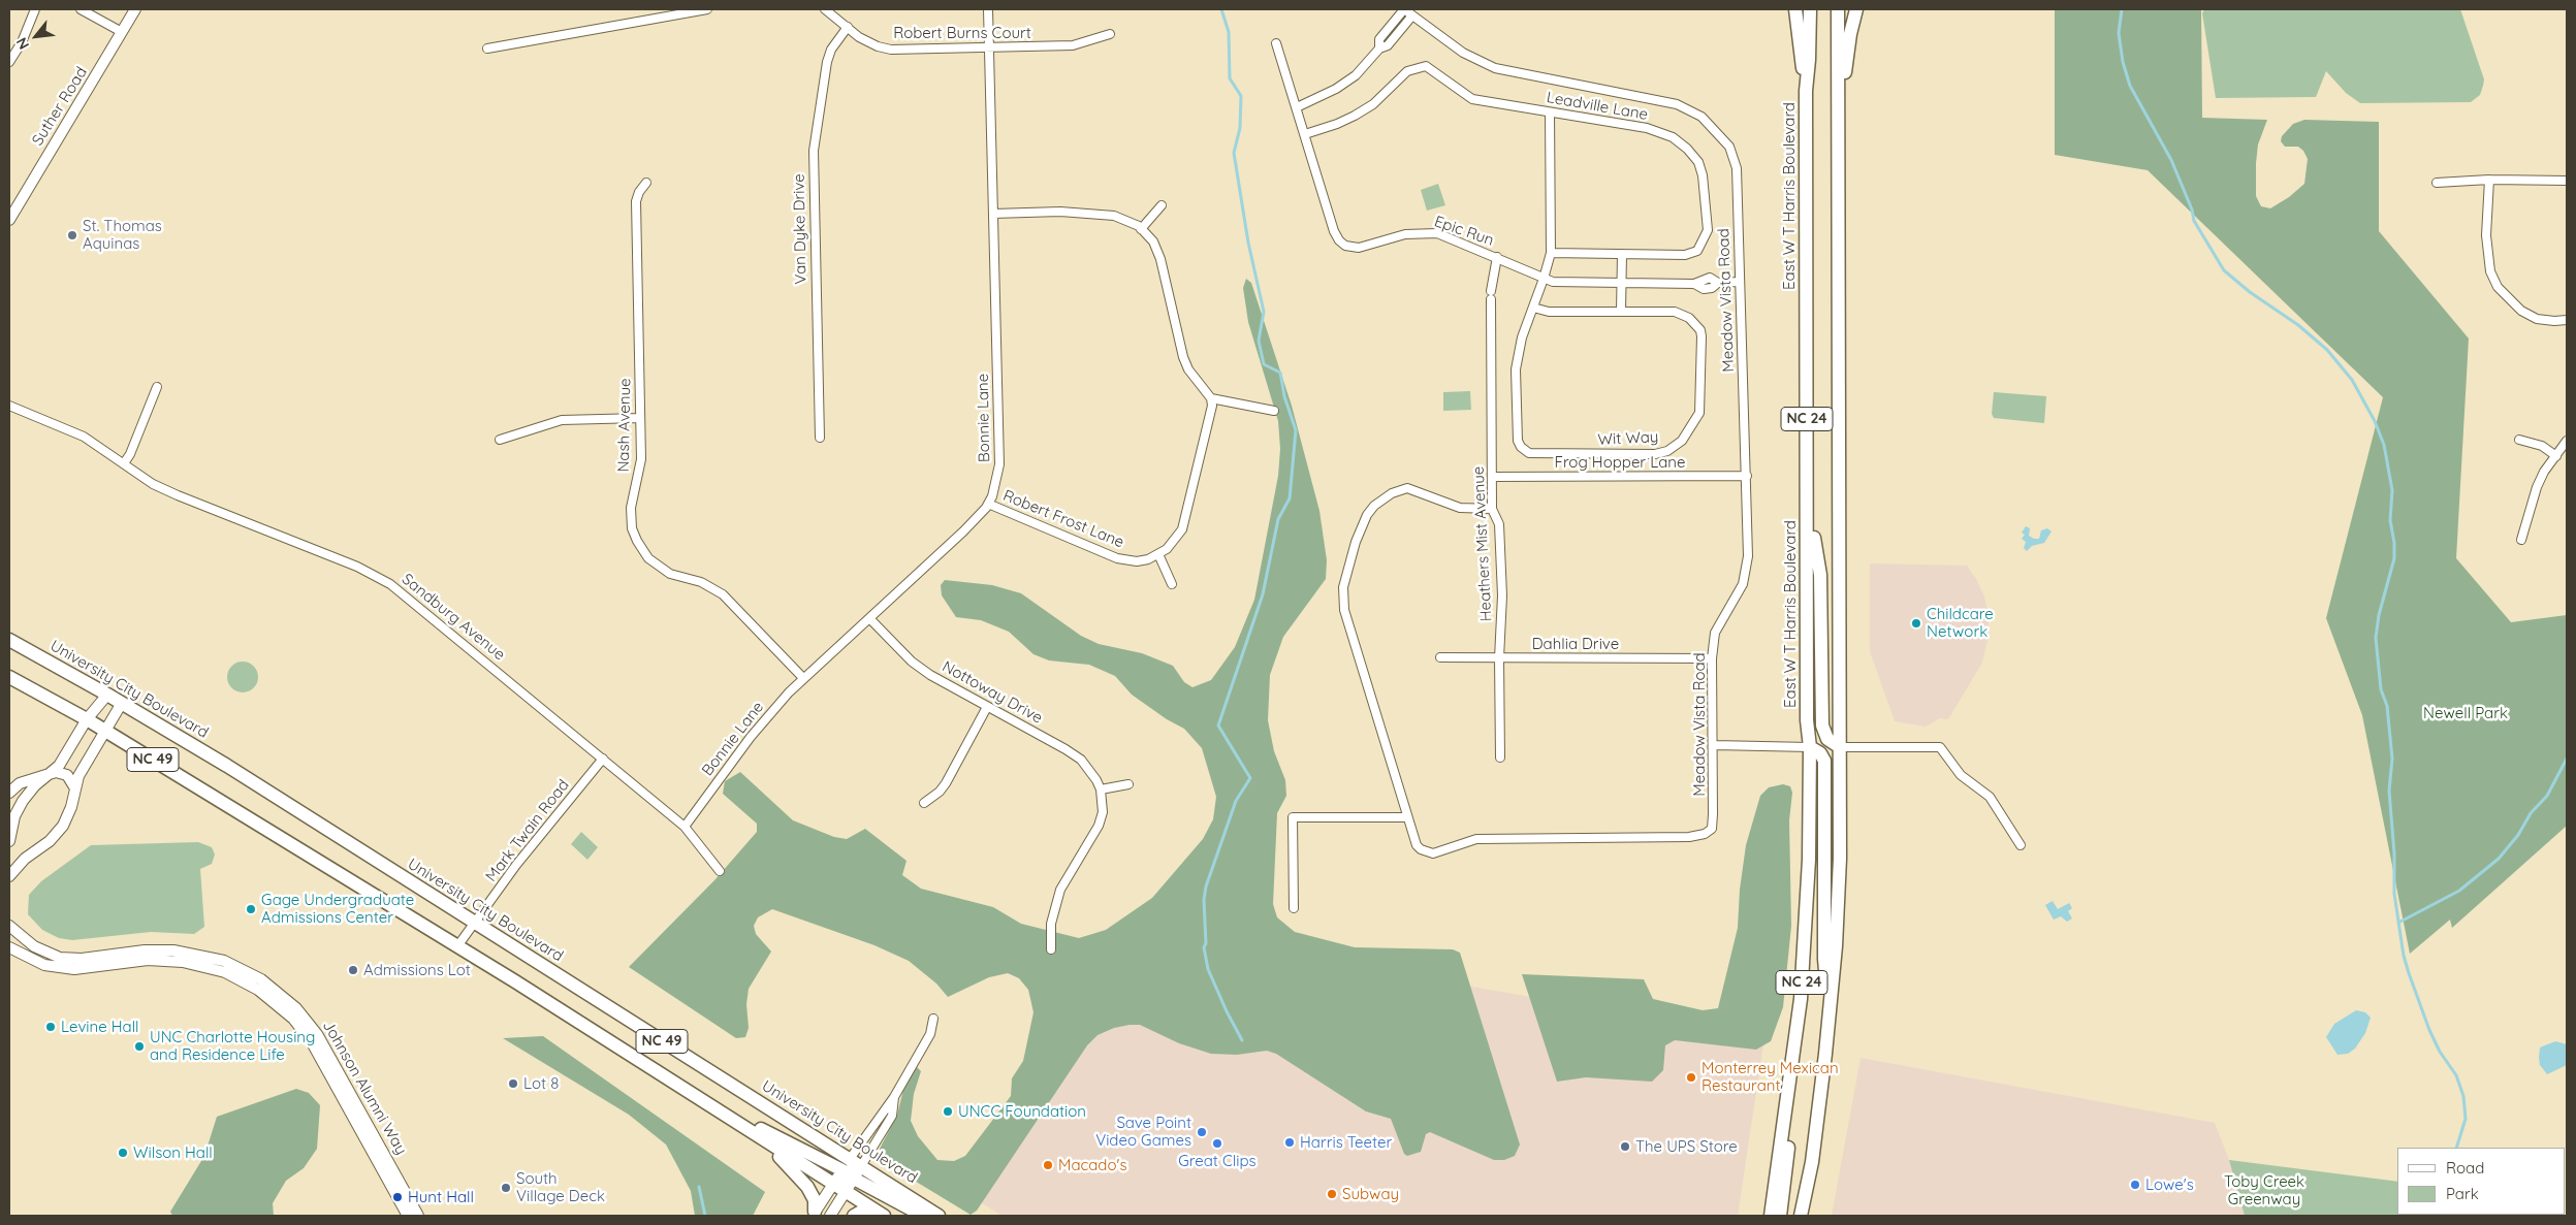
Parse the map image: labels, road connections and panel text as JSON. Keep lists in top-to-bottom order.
{
  "streets": {
    "main road": [
      "East W T Harris Boulevard",
      "NC 24",
      "University City Boulevard",
      "NC 49"
    ],
    "street": [
      "Robert Burns Court",
      "Suther Road",
      "Leadville Lane",
      "Van Dyke Drive",
      "Epic Run",
      "Meadow Vista Road",
      "Bonnie Lane",
      "Nash Avenue",
      "Wit Way",
      "Frog Hopper Lane",
      "Robert Frost Lane",
      "Heathers Mist Avenue",
      "Sandburg Avenue",
      "Dahlia Drive",
      "Nottoway Drive",
      "Mark Twain Road",
      "Johnson Alumni Way"
    ]
  },
  "crossings": [
    ["Robert Burns Court", "Van Dyke Drive"],
    ["Robert Burns Court", "Bonnie Lane"],
    ["Leadville Lane", "Epic Run"],
    ["Leadville Lane", "Wit Way"],
    ["Epic Run", "Meadow Vista Road"],
    ["Epic Run", "Wit Way"],
    ["Epic Run", "Heathers Mist Avenue"],
    ["Meadow Vista Road", "Frog Hopper Lane"],
    ["Meadow Vista Road", "Heathers Mist Avenue"],
    ["Meadow Vista Road", "Dahlia Drive"],
    ["Bonnie Lane", "Nash Avenue"],
    ["Bonnie Lane", "Robert Frost Lane"],
    ["Bonnie Lane", "Sandburg Avenue"],
    ["Bonnie Lane", "Nottoway Drive"],
    ["Frog Hopper Lane", "Heathers Mist Avenue"],
    ["Heathers Mist Avenue", "Dahlia Drive"],
    ["Sandburg Avenue", "Mark Twain Road"],
    ["University City Boulevard", "Mark Twain Road"],
    ["NC 49", "Mark Twain Road"]
  ],
  "parks": ["Newell Park", "Toby Creek Greenway"],
  "places": [
    "St. Thomas Aquinas",
    "Childcare Network",
    "Gage Undergraduate Admissions Center",
    "Admissions Lot",
    "Levine Hall",
    "UNC Charlotte Housing and Residence Life",
    "Monterrey Mexican Restaurant",
    "Lot 8",
    "UNCC Foundation",
    "Save Point Video Games",
    "Harris Teeter",
    "Great Clips",
    "The UPS Store",
    "Wilson Hall",
    "Macado's",
    "Lowe's",
    "South Village Deck",
    "Subway",
    "Hunt Hall"
  ],
  "legend": ["Road", "Park"],
  "north": "bottom left"
}
